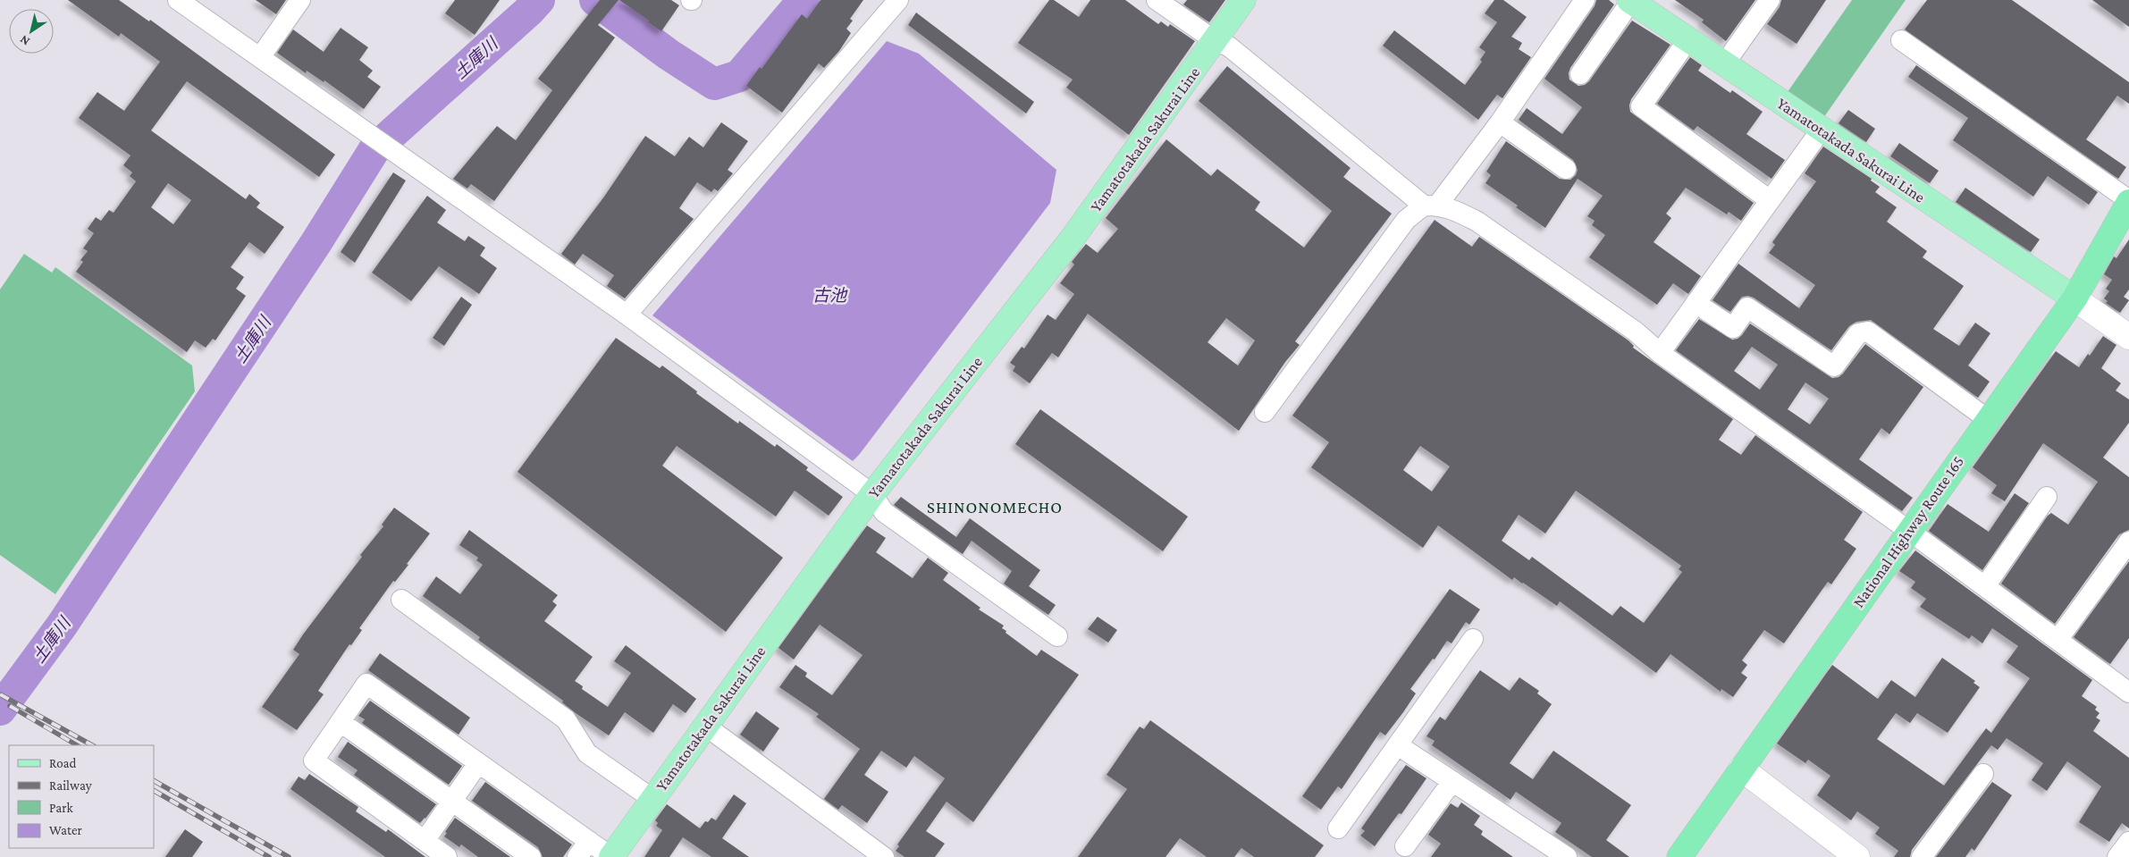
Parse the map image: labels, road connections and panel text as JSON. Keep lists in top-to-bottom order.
{
  "streets": {
    "highway": ["National Highway Route 165"],
    "main road": ["Yamatotakada Sakurai Line"]
  },
  "crossings": [
    ["Yamatotakada Sakurai Line", "National Highway Route 165"]
  ],
  "districts": ["SHINONOMECHO"],
  "water": ["土庫川", "古池"],
  "legend": [
    "Road",
    "Railway",
    "Park",
    "Water"
  ],
  "north": "bottom left"
}
